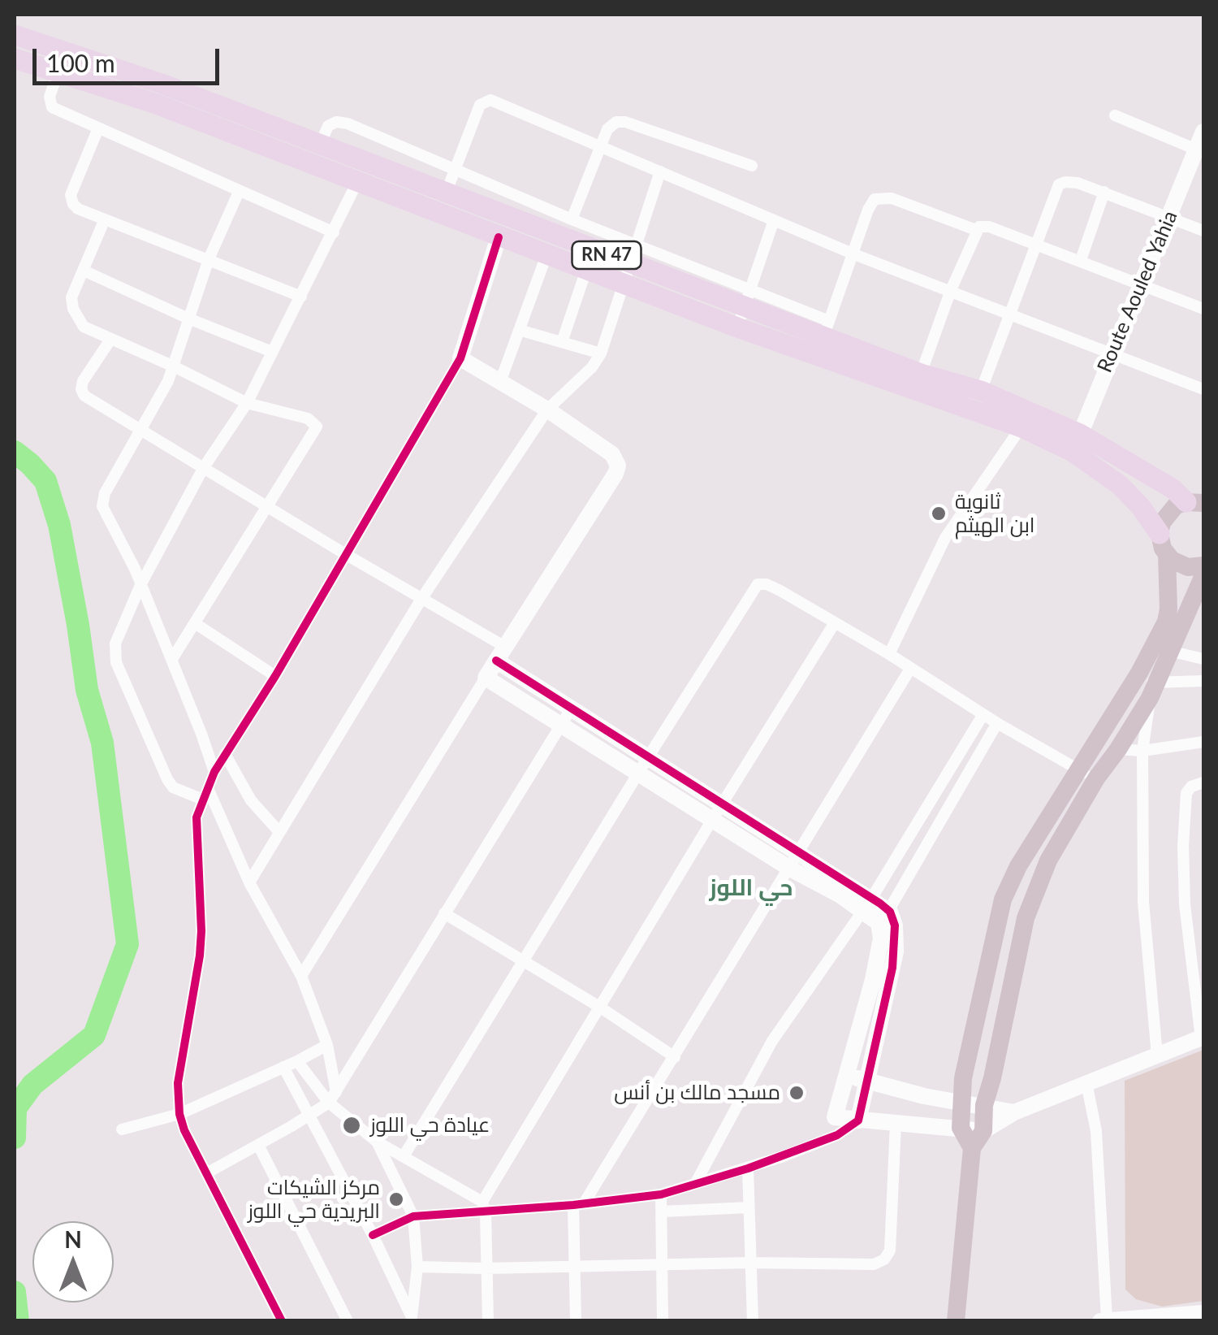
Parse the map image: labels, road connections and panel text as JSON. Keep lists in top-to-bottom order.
{
  "streets": {
    "highway": ["RN 47"],
    "street": ["Route Aouled Yahia"]
  },
  "crossings": [
    ["RN 47", "Route Aouled Yahia"]
  ],
  "districts": ["حي اللوز"],
  "places": [
    "ثانوية ابن الهيثم",
    "مسجد مالك بن أنس",
    "عيادة حي اللوز",
    "مركز الشيكات البريدية حي اللوز"
  ],
  "scale_bar": "100 m",
  "north": "top"
}
